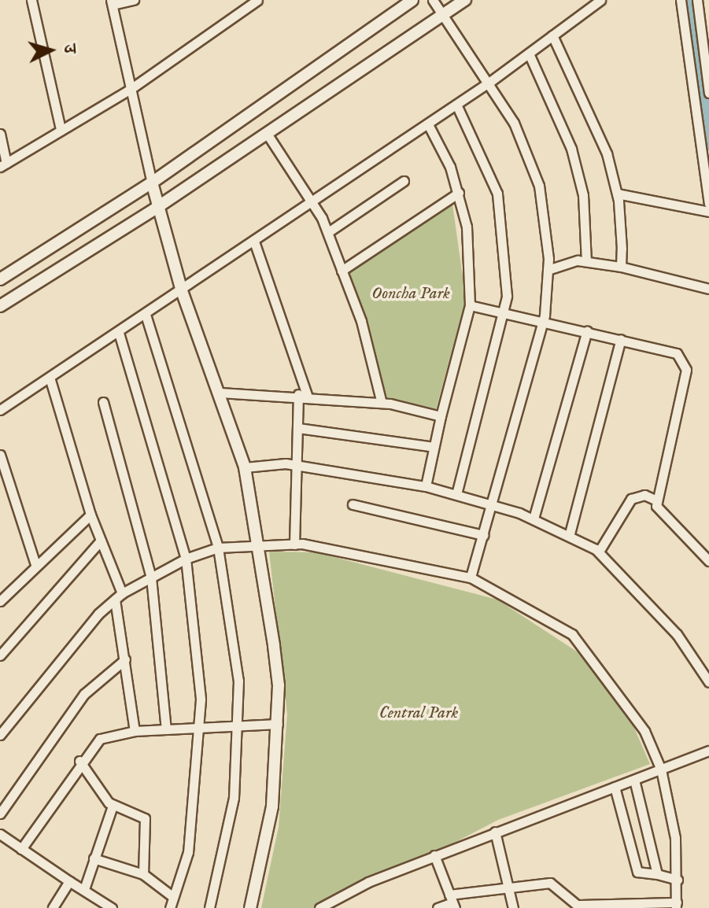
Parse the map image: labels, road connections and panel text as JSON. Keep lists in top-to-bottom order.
{
  "parks": ["Ooncha Park", "Central Park"],
  "north": "right"
}
